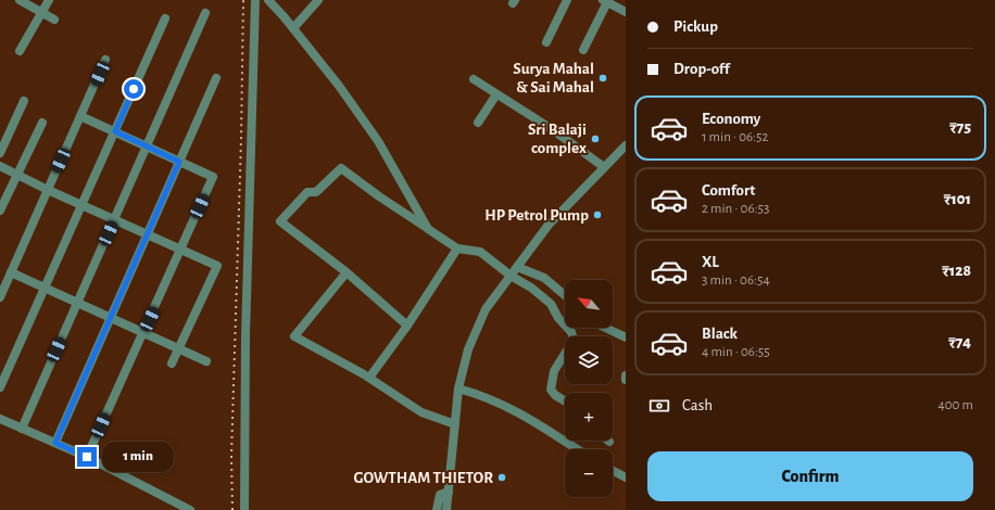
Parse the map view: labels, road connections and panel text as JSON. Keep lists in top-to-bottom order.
{
  "places": [
    "Surya Mahal & Sai Mahal",
    "Sri Balaji complex",
    "HP Petrol Pump",
    "GOWTHAM THIETOR"
  ],
  "north": "top left",
  "page": {
    "banner": ["Pickup", "Drop-off"],
    "list": [
      {
        "name": "Economy",
        "note": "1 min · 06:52",
        "value": "₹75"
      },
      {
        "name": "Comfort",
        "note": "2 min · 06:53",
        "value": "₹101"
      },
      {
        "name": "XL",
        "note": "3 min · 06:54",
        "value": "₹128"
      },
      {
        "name": "Black",
        "note": "4 min · 06:55",
        "value": "₹74"
      }
    ],
    "map_buttons": ["+", "−"],
    "pay": ["Cash", "400 m"],
    "bubble": "1 min",
    "buttons": "Confirm"
  }
}
